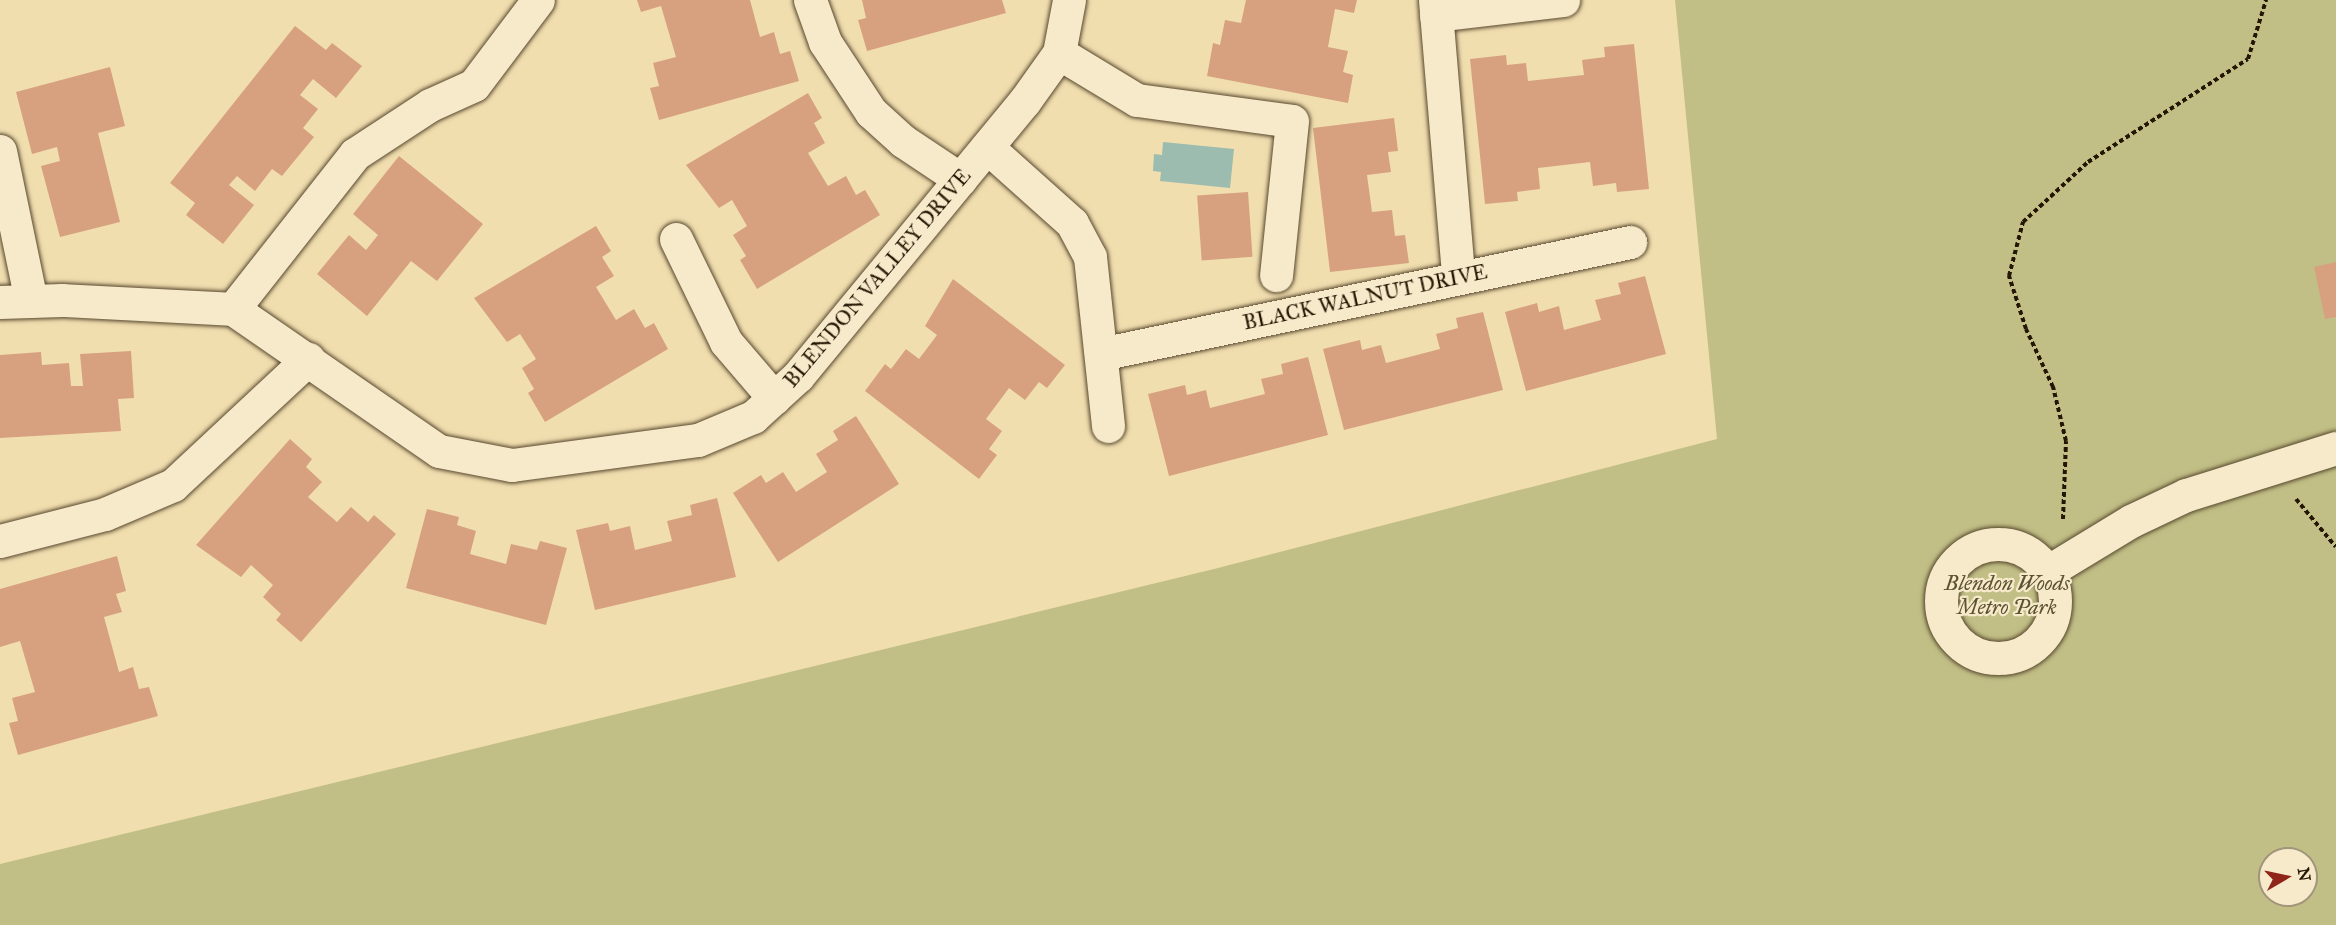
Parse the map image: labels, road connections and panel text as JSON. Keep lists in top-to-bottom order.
{
  "streets": {
    "street": ["BLENDON VALLEY DRIVE", "BLACK WALNUT DRIVE"]
  },
  "parks": ["Blendon Woods Metro Park"],
  "north": "right"
}
